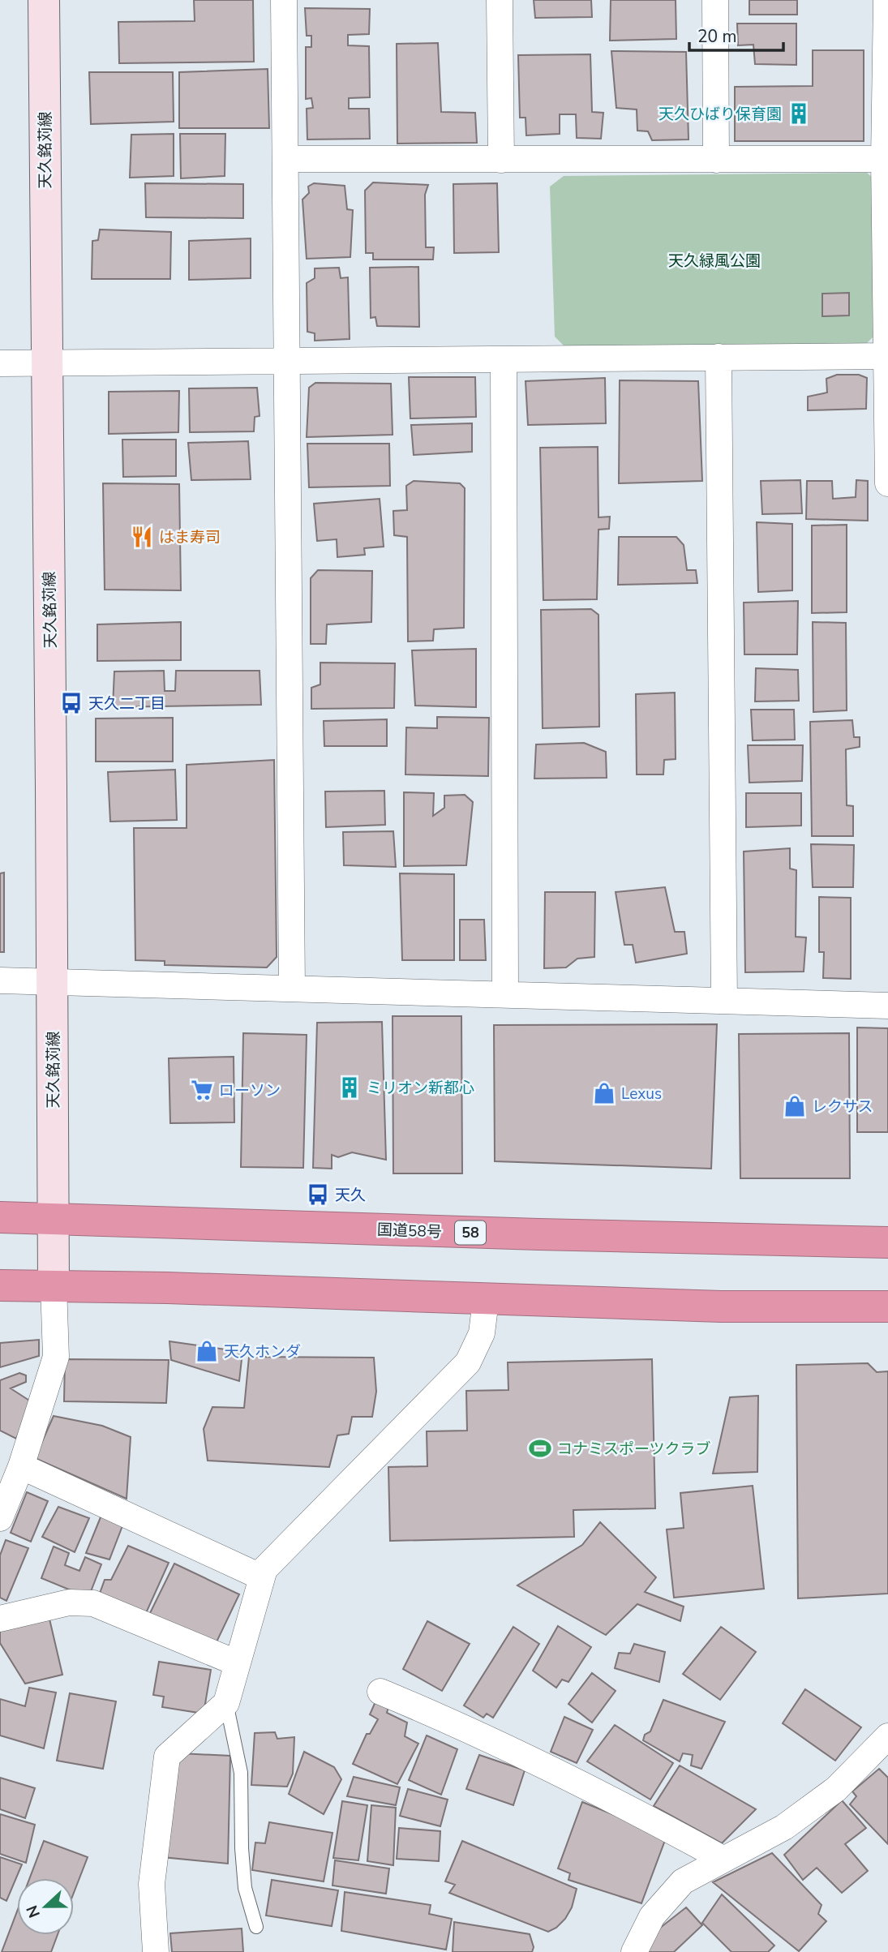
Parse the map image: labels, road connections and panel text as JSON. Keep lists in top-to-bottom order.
{
  "streets": {
    "highway": ["国道58号", "58"],
    "street": ["天久銘苅線"]
  },
  "crossings": [
    ["天久銘苅線", "国道58号"]
  ],
  "parks": ["天久緑風公園"],
  "places": {
    "building": ["天久ひばり保育園", "ミリオン新都心"],
    "restaurant": ["はま寿司"],
    "bus stop": ["天久二丁目", "天久"],
    "supermarket": ["ローソン"],
    "shop": ["Lexus", "レクサス", "天久ホンダ"],
    "sports": ["コナミスポーツクラブ"]
  },
  "scale_bar": "20 m",
  "north": "left"
}
